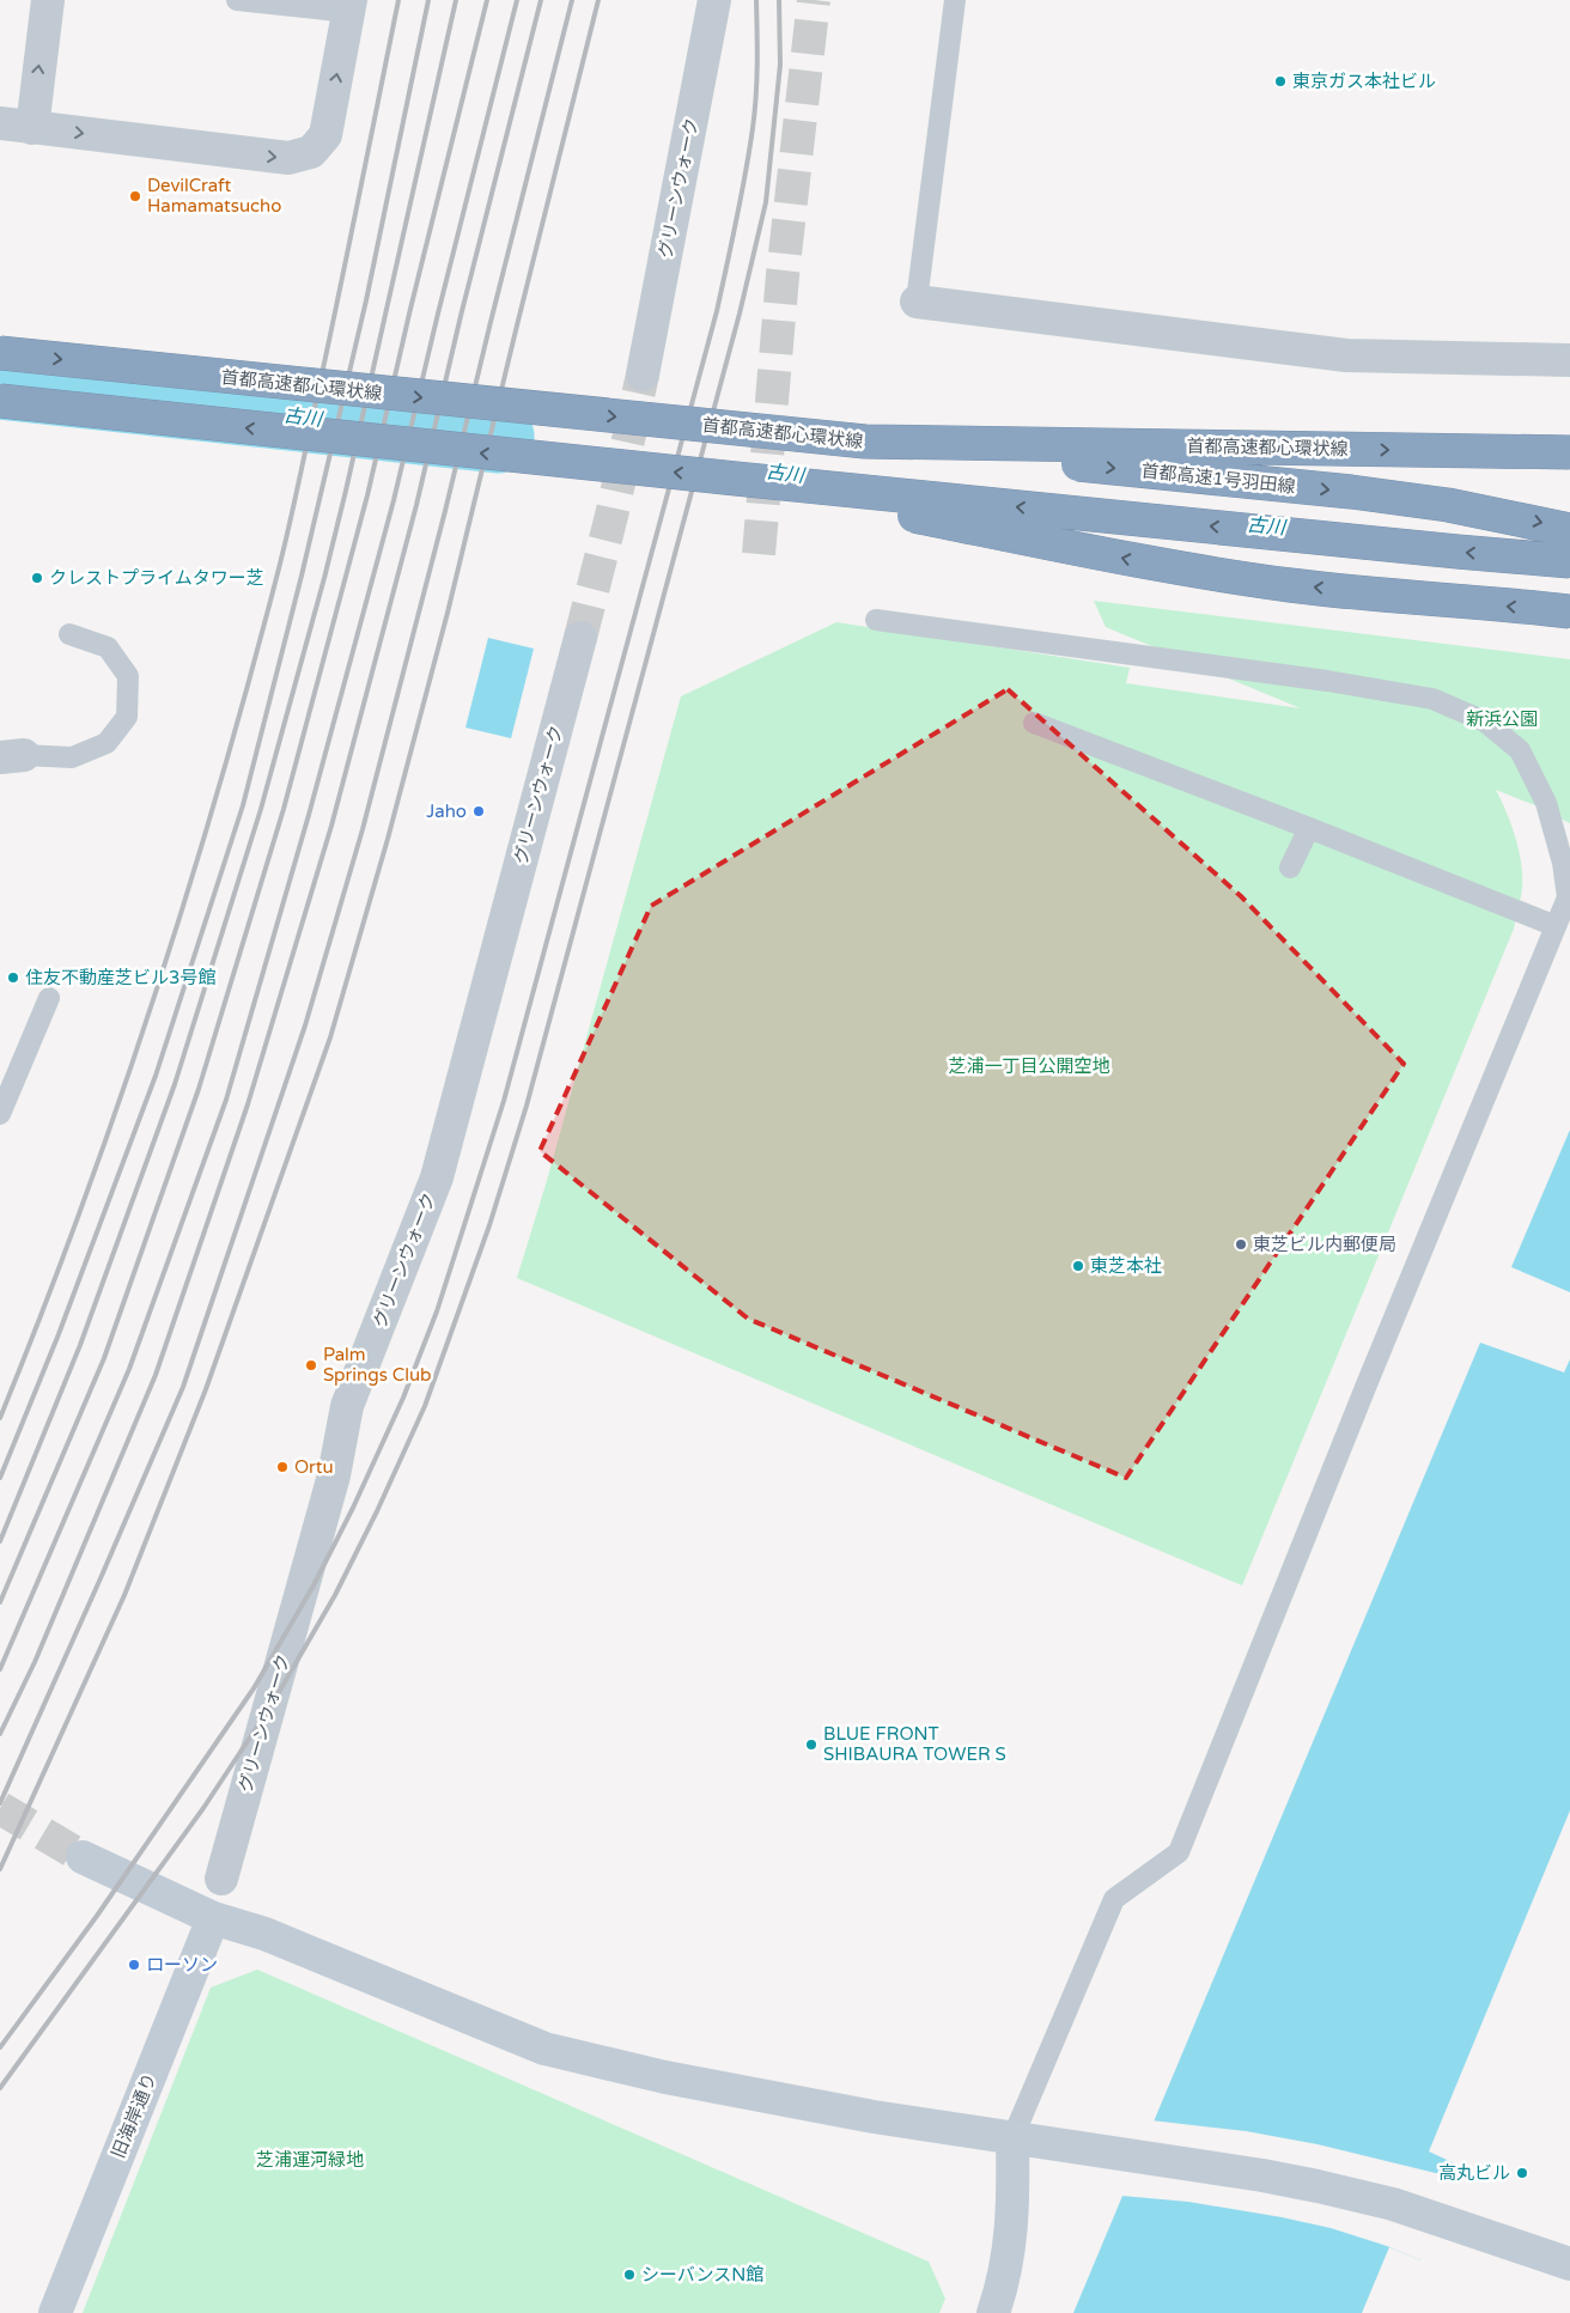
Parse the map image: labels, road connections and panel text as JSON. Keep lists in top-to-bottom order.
{
  "streets": {
    "highway": ["首都高速都心環状線", "首都高速1号羽田線"],
    "street": ["グリーンウォーク", "旧海岸通り"]
  },
  "crossings": [
    ["首都高速都心環状線", "首都高速1号羽田線"]
  ],
  "water": ["古川"],
  "parks": ["新浜公園", "芝浦一丁目公開空地", "芝浦運河緑地"],
  "places": [
    "東京ガス本社ビル",
    "DevilCraft Hamamatsucho",
    "クレストプライムタワー芝",
    "Jaho",
    "住友不動産芝ビル3号館",
    "東芝ビル内郵便局",
    "東芝本社",
    "Palm Springs Club",
    "Ortu",
    "BLUE FRONT SHIBAURA TOWER S",
    "ローソン",
    "高丸ビル",
    "シーバンスN館"
  ]
}
